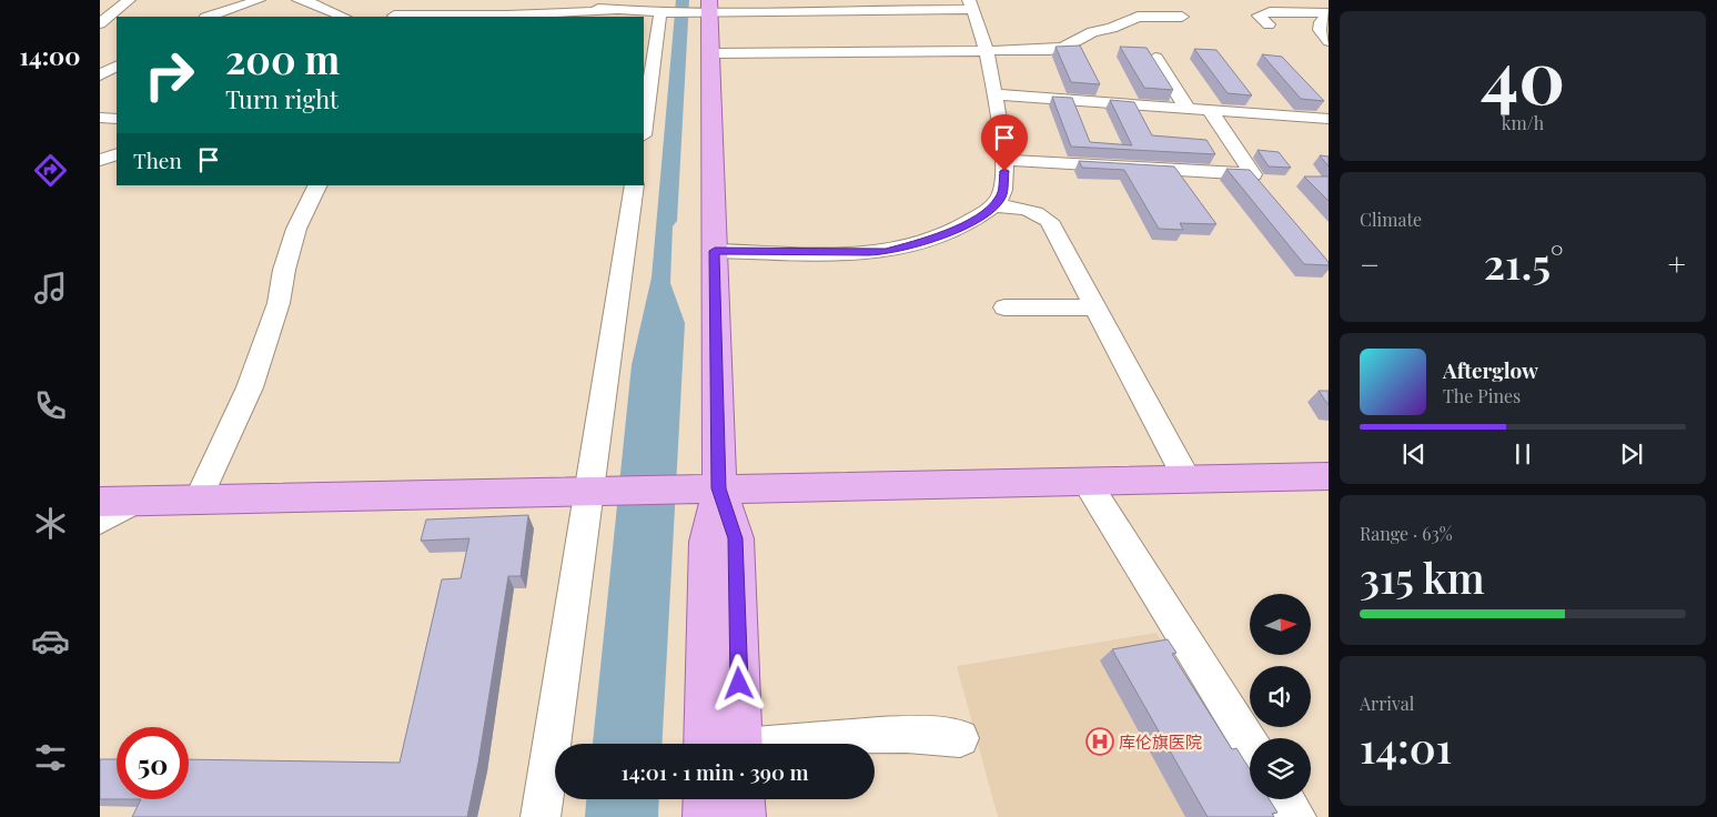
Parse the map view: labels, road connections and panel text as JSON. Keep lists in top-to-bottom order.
{
  "places": {
    "hospital": ["库伦旗医院"]
  },
  "north": "right",
  "page": {
    "tabs": "14:00",
    "tile": [
      ["40", "km/h"],
      "Climate",
      ["Range · 63%", "315 km"],
      ["Arrival", "14:01"]
    ],
    "turn": ["200 m", "Turn right"],
    "then": "Then",
    "heat": ["−", "21.5°", "+"],
    "song": ["Afterglow", "The Pines"],
    "limit": "50",
    "trip": "14:01 · 1 min · 390 m"
  }
}
